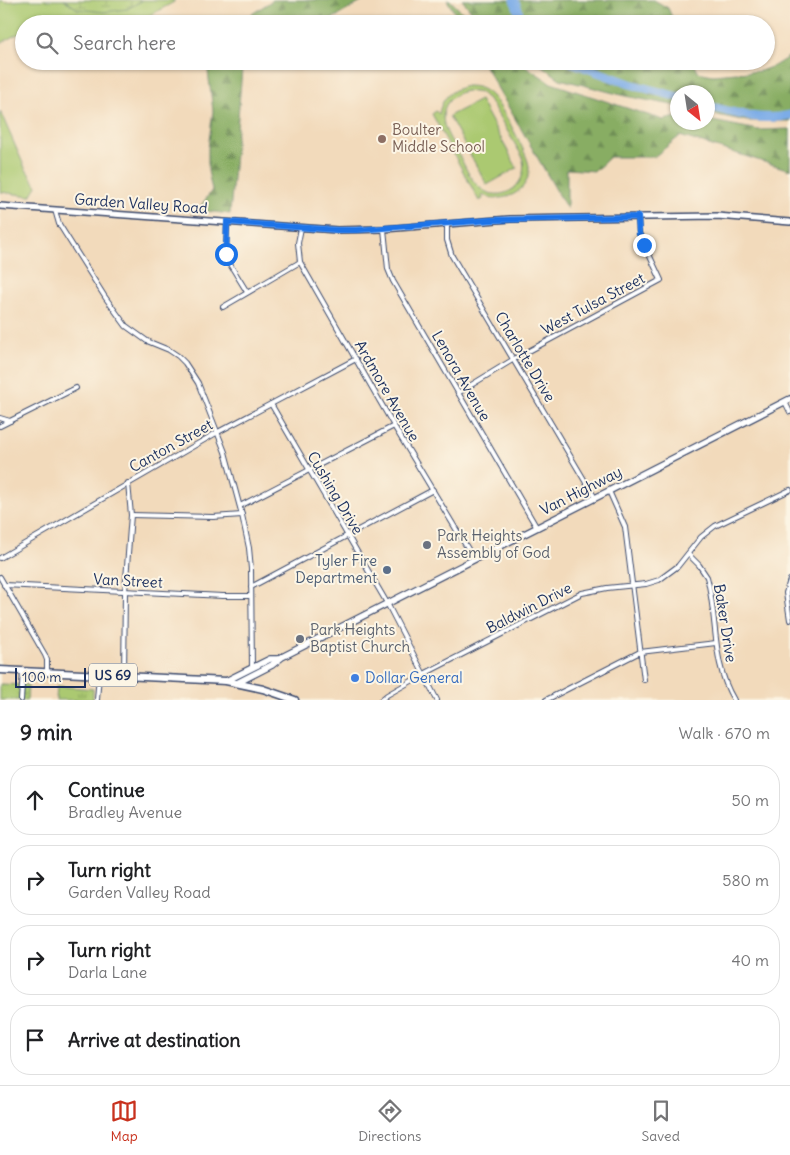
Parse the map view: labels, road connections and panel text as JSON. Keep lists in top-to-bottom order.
{
  "streets": {
    "main road": ["Van Highway", "US 69"],
    "street": [
      "Garden Valley Road",
      "West Tulsa Street",
      "Charlotte Drive",
      "Lenora Avenue",
      "Ardmore Avenue",
      "Canton Street",
      "Cushing Drive",
      "Van Street",
      "Baldwin Drive",
      "Baker Drive"
    ]
  },
  "crossings": [
    ["Garden Valley Road", "West Tulsa Street"],
    ["Garden Valley Road", "Charlotte Drive"],
    ["Garden Valley Road", "Lenora Avenue"],
    ["Garden Valley Road", "Ardmore Avenue"],
    ["West Tulsa Street", "Charlotte Drive"],
    ["West Tulsa Street", "Lenora Avenue"],
    ["Charlotte Drive", "Van Highway"],
    ["Lenora Avenue", "Van Highway"],
    ["Ardmore Avenue", "Canton Street"],
    ["Ardmore Avenue", "Van Highway"],
    ["Canton Street", "Cushing Drive"],
    ["Van Highway", "Cushing Drive"],
    ["Van Highway", "US 69"],
    ["Cushing Drive", "Baldwin Drive"],
    ["Baldwin Drive", "Baker Drive"]
  ],
  "places": [
    "Boulter Middle School",
    "Park Heights Assembly of God",
    "Tyler Fire Department",
    "Park Heights Baptist Church",
    "Dollar General"
  ],
  "scale_bar": "100 m",
  "north": "bottom right",
  "page": {
    "search": "Search here",
    "scale": "100 m",
    "heading": ["9 min", "Walk · 670 m"],
    "list": [
      ["Continue", "Bradley Avenue", "50 m"],
      ["Turn right", "Garden Valley Road", "580 m"],
      ["Turn right", "Darla Lane", "40 m"],
      "Arrive at destination"
    ],
    "nav": ["Map", "Directions", "Saved"]
  }
}
